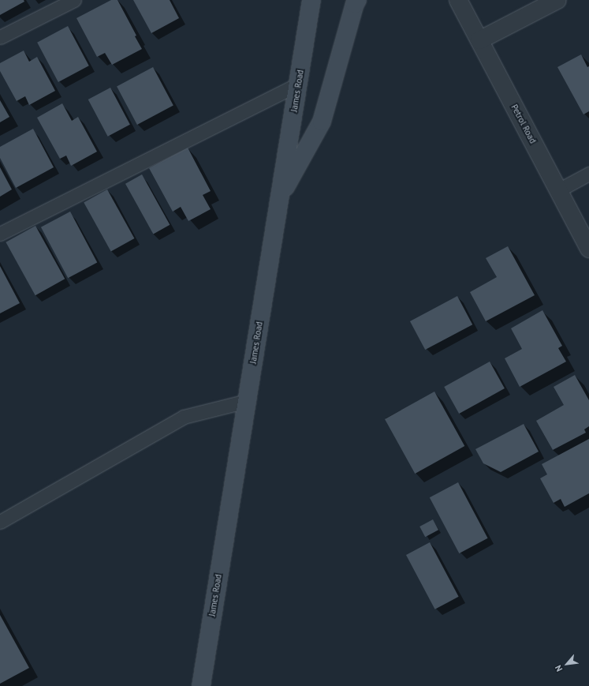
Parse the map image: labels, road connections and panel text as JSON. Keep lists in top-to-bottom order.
{
  "streets": {
    "main road": ["James Road"],
    "street": ["Petrol Road"]
  },
  "north": "bottom left"
}
